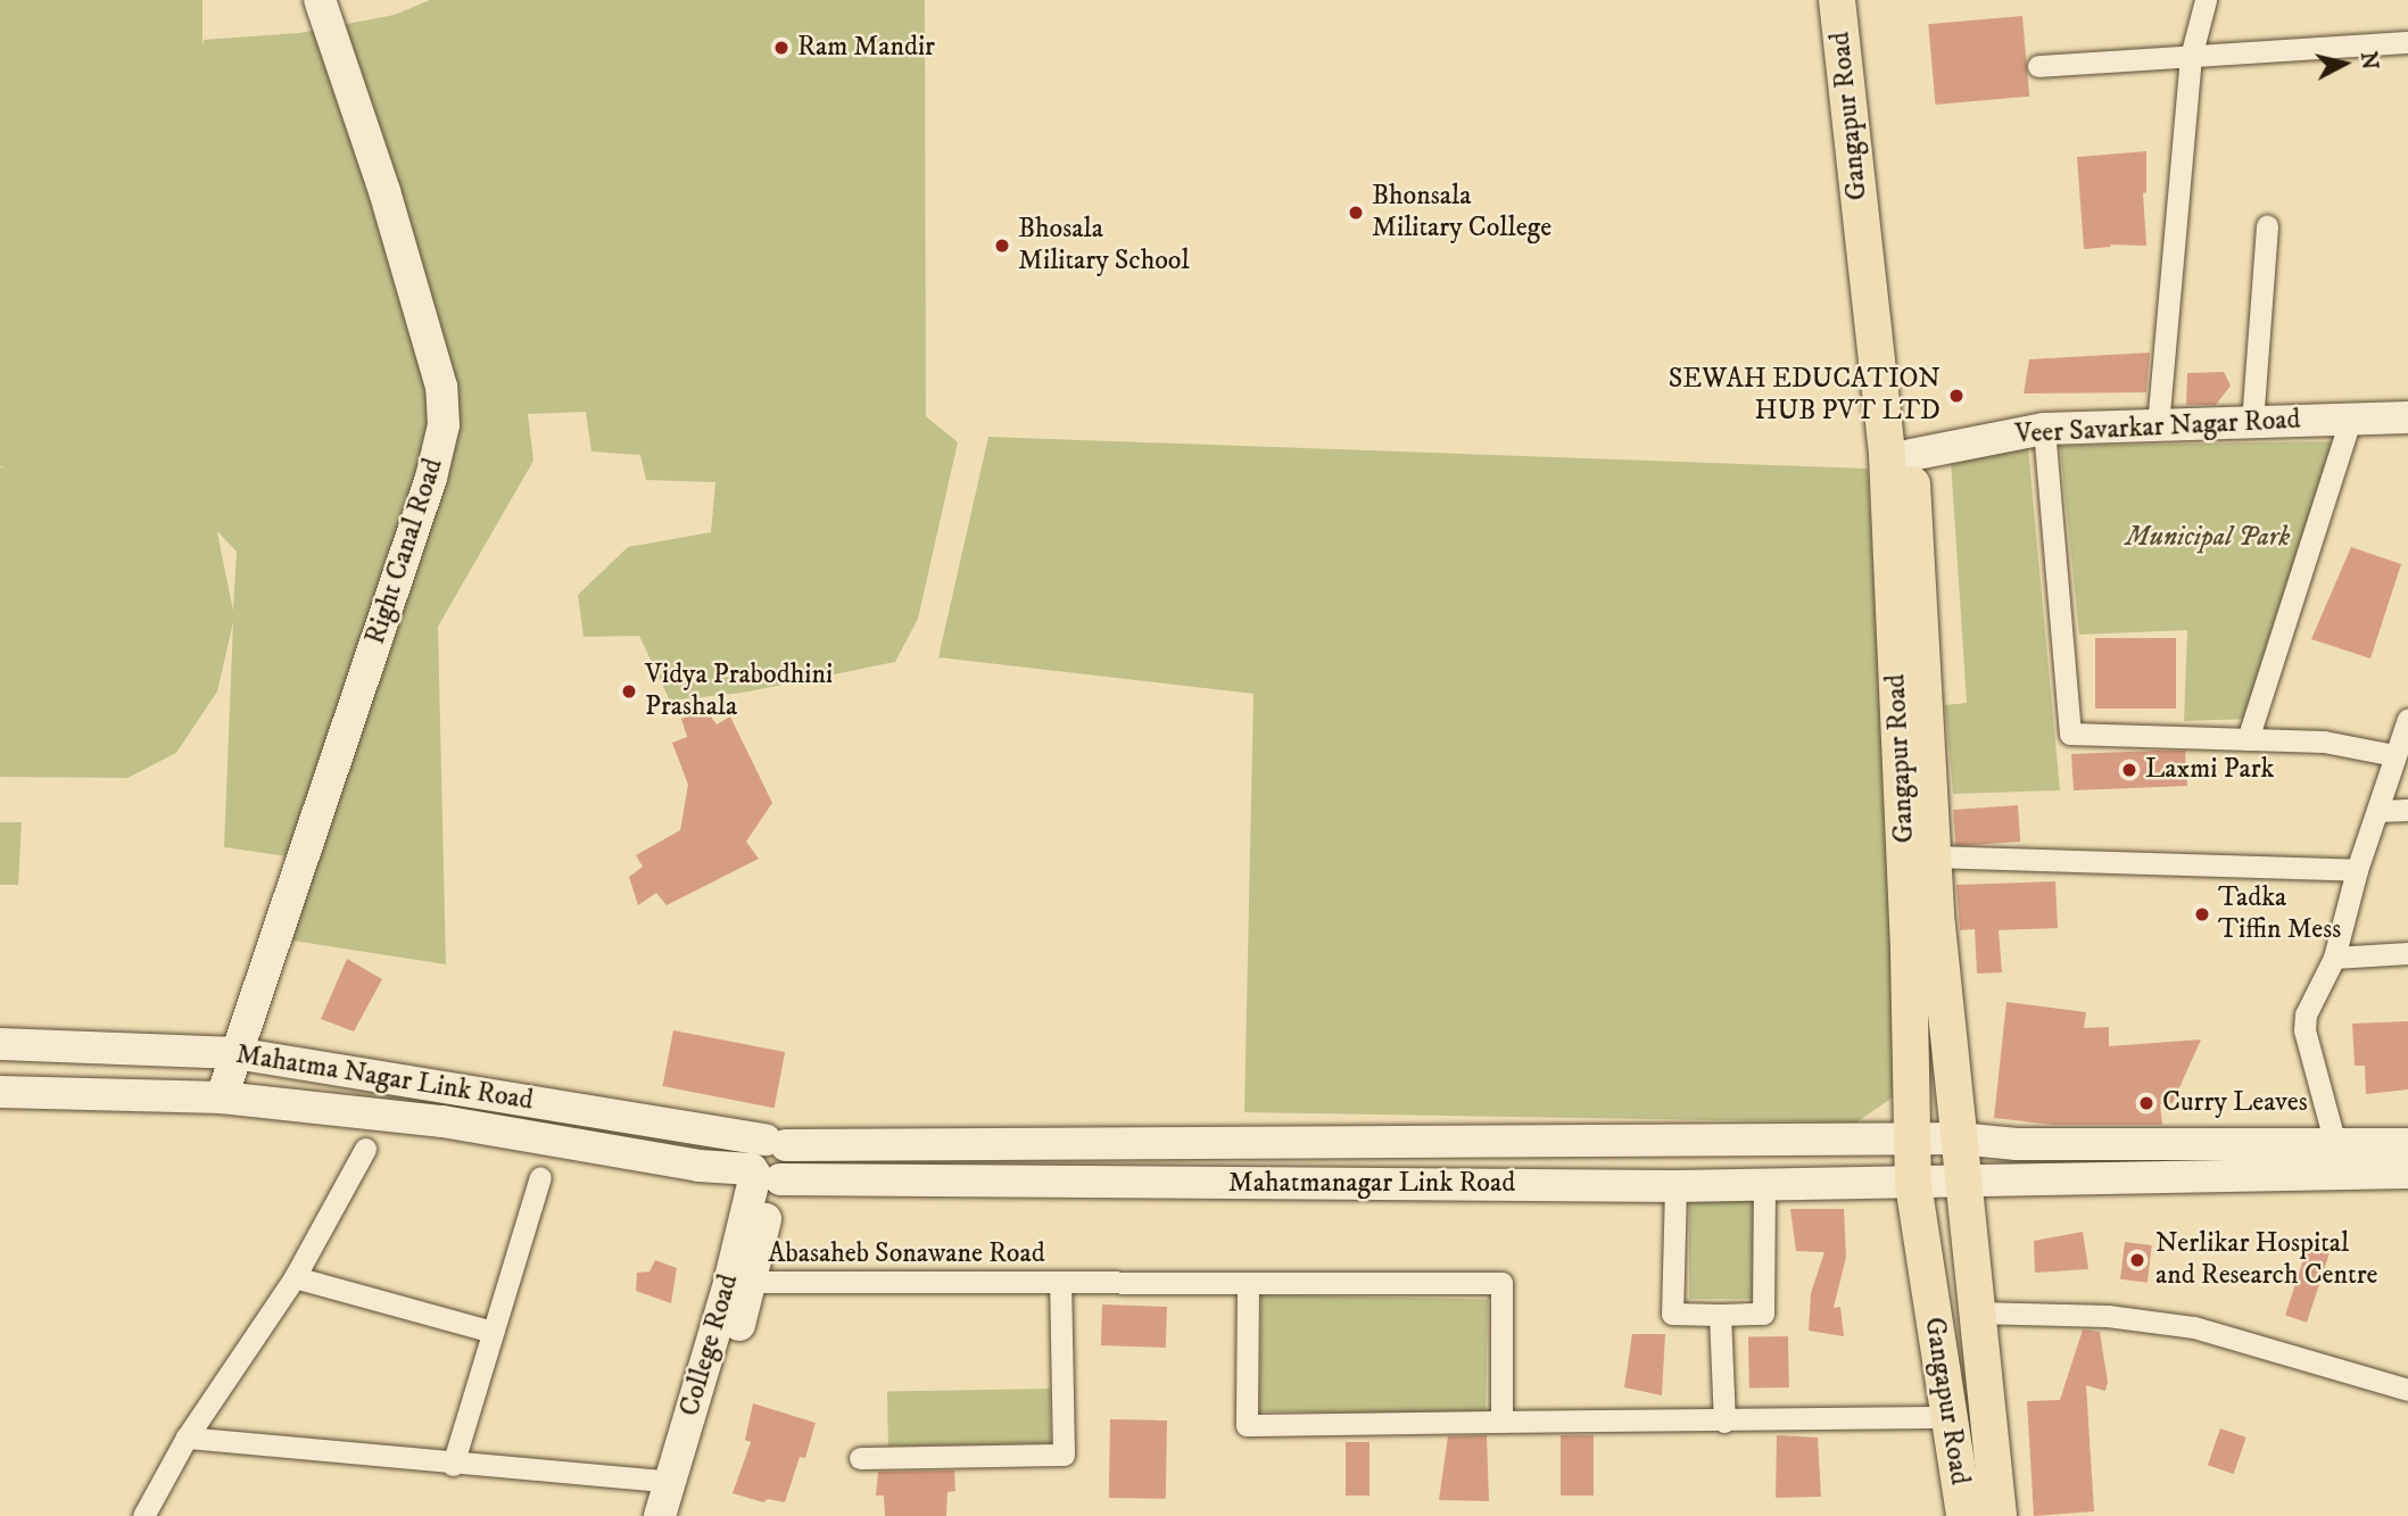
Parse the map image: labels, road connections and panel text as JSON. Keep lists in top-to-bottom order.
{
  "streets": {
    "main road": [
      "Gangapur Road",
      "Veer Savarkar Nagar Road",
      "Right Canal Road",
      "Mahatma Nagar Link Road",
      "Mahatmanagar Link Road",
      "College Road"
    ],
    "street": ["Abasaheb Sonawane Road"]
  },
  "crossings": [
    ["Gangapur Road", "Veer Savarkar Nagar Road"],
    ["Gangapur Road", "Mahatmanagar Link Road"],
    ["Right Canal Road", "Mahatma Nagar Link Road"],
    ["Mahatma Nagar Link Road", "Mahatmanagar Link Road"],
    ["Mahatma Nagar Link Road", "College Road"],
    ["Mahatmanagar Link Road", "College Road"],
    ["Abasaheb Sonawane Road", "College Road"]
  ],
  "parks": ["Municipal Park"],
  "places": [
    "Ram Mandir",
    "Bhonsala Military College",
    "Bhosala Military School",
    "SEWAH EDUCATION HUB PVT LTD",
    "Vidya Prabodhini Prashala",
    "Laxmi Park",
    "Tadka Tiffin Mess",
    "Curry Leaves",
    "Nerlikar Hospital and Research Centre"
  ],
  "north": "right"
}
